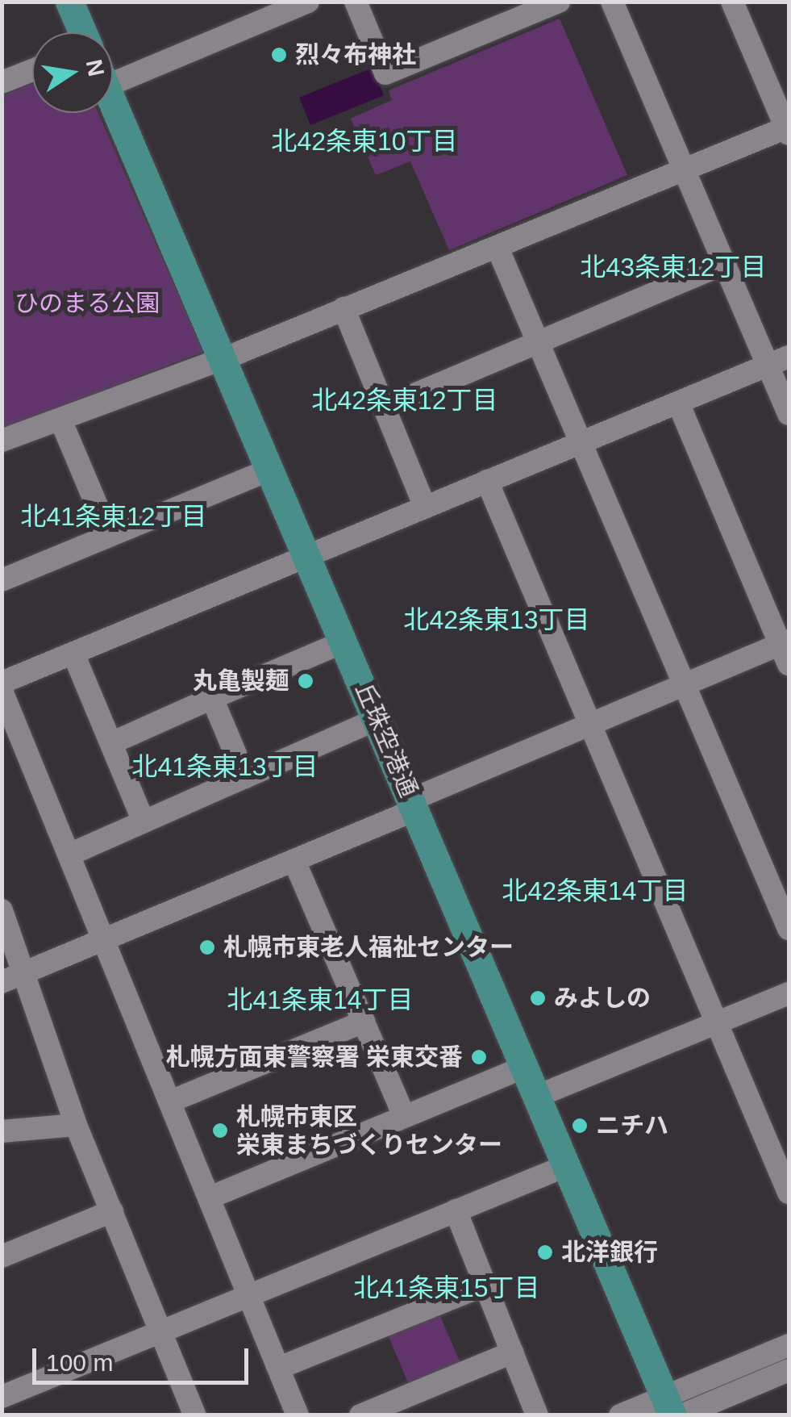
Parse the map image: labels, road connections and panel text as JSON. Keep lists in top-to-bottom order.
{
  "streets": {
    "main road": ["丘珠空港通"]
  },
  "districts": [
    "北42条東10丁目",
    "北43条東12丁目",
    "北42条東12丁目",
    "北41条東12丁目",
    "北42条東13丁目",
    "北41条東13丁目",
    "北42条東14丁目",
    "北41条東14丁目",
    "北41条東15丁目"
  ],
  "parks": ["ひのまる公園"],
  "places": [
    "烈々布神社",
    "丸亀製麺",
    "札幌市東老人福祉センター",
    "みよしの",
    "札幌方面東警察署 栄東交番",
    "ニチハ",
    "札幌市東区 栄東まちづくりセンター",
    "北洋銀行"
  ],
  "scale_bar": "100 m",
  "north": "right"
}
